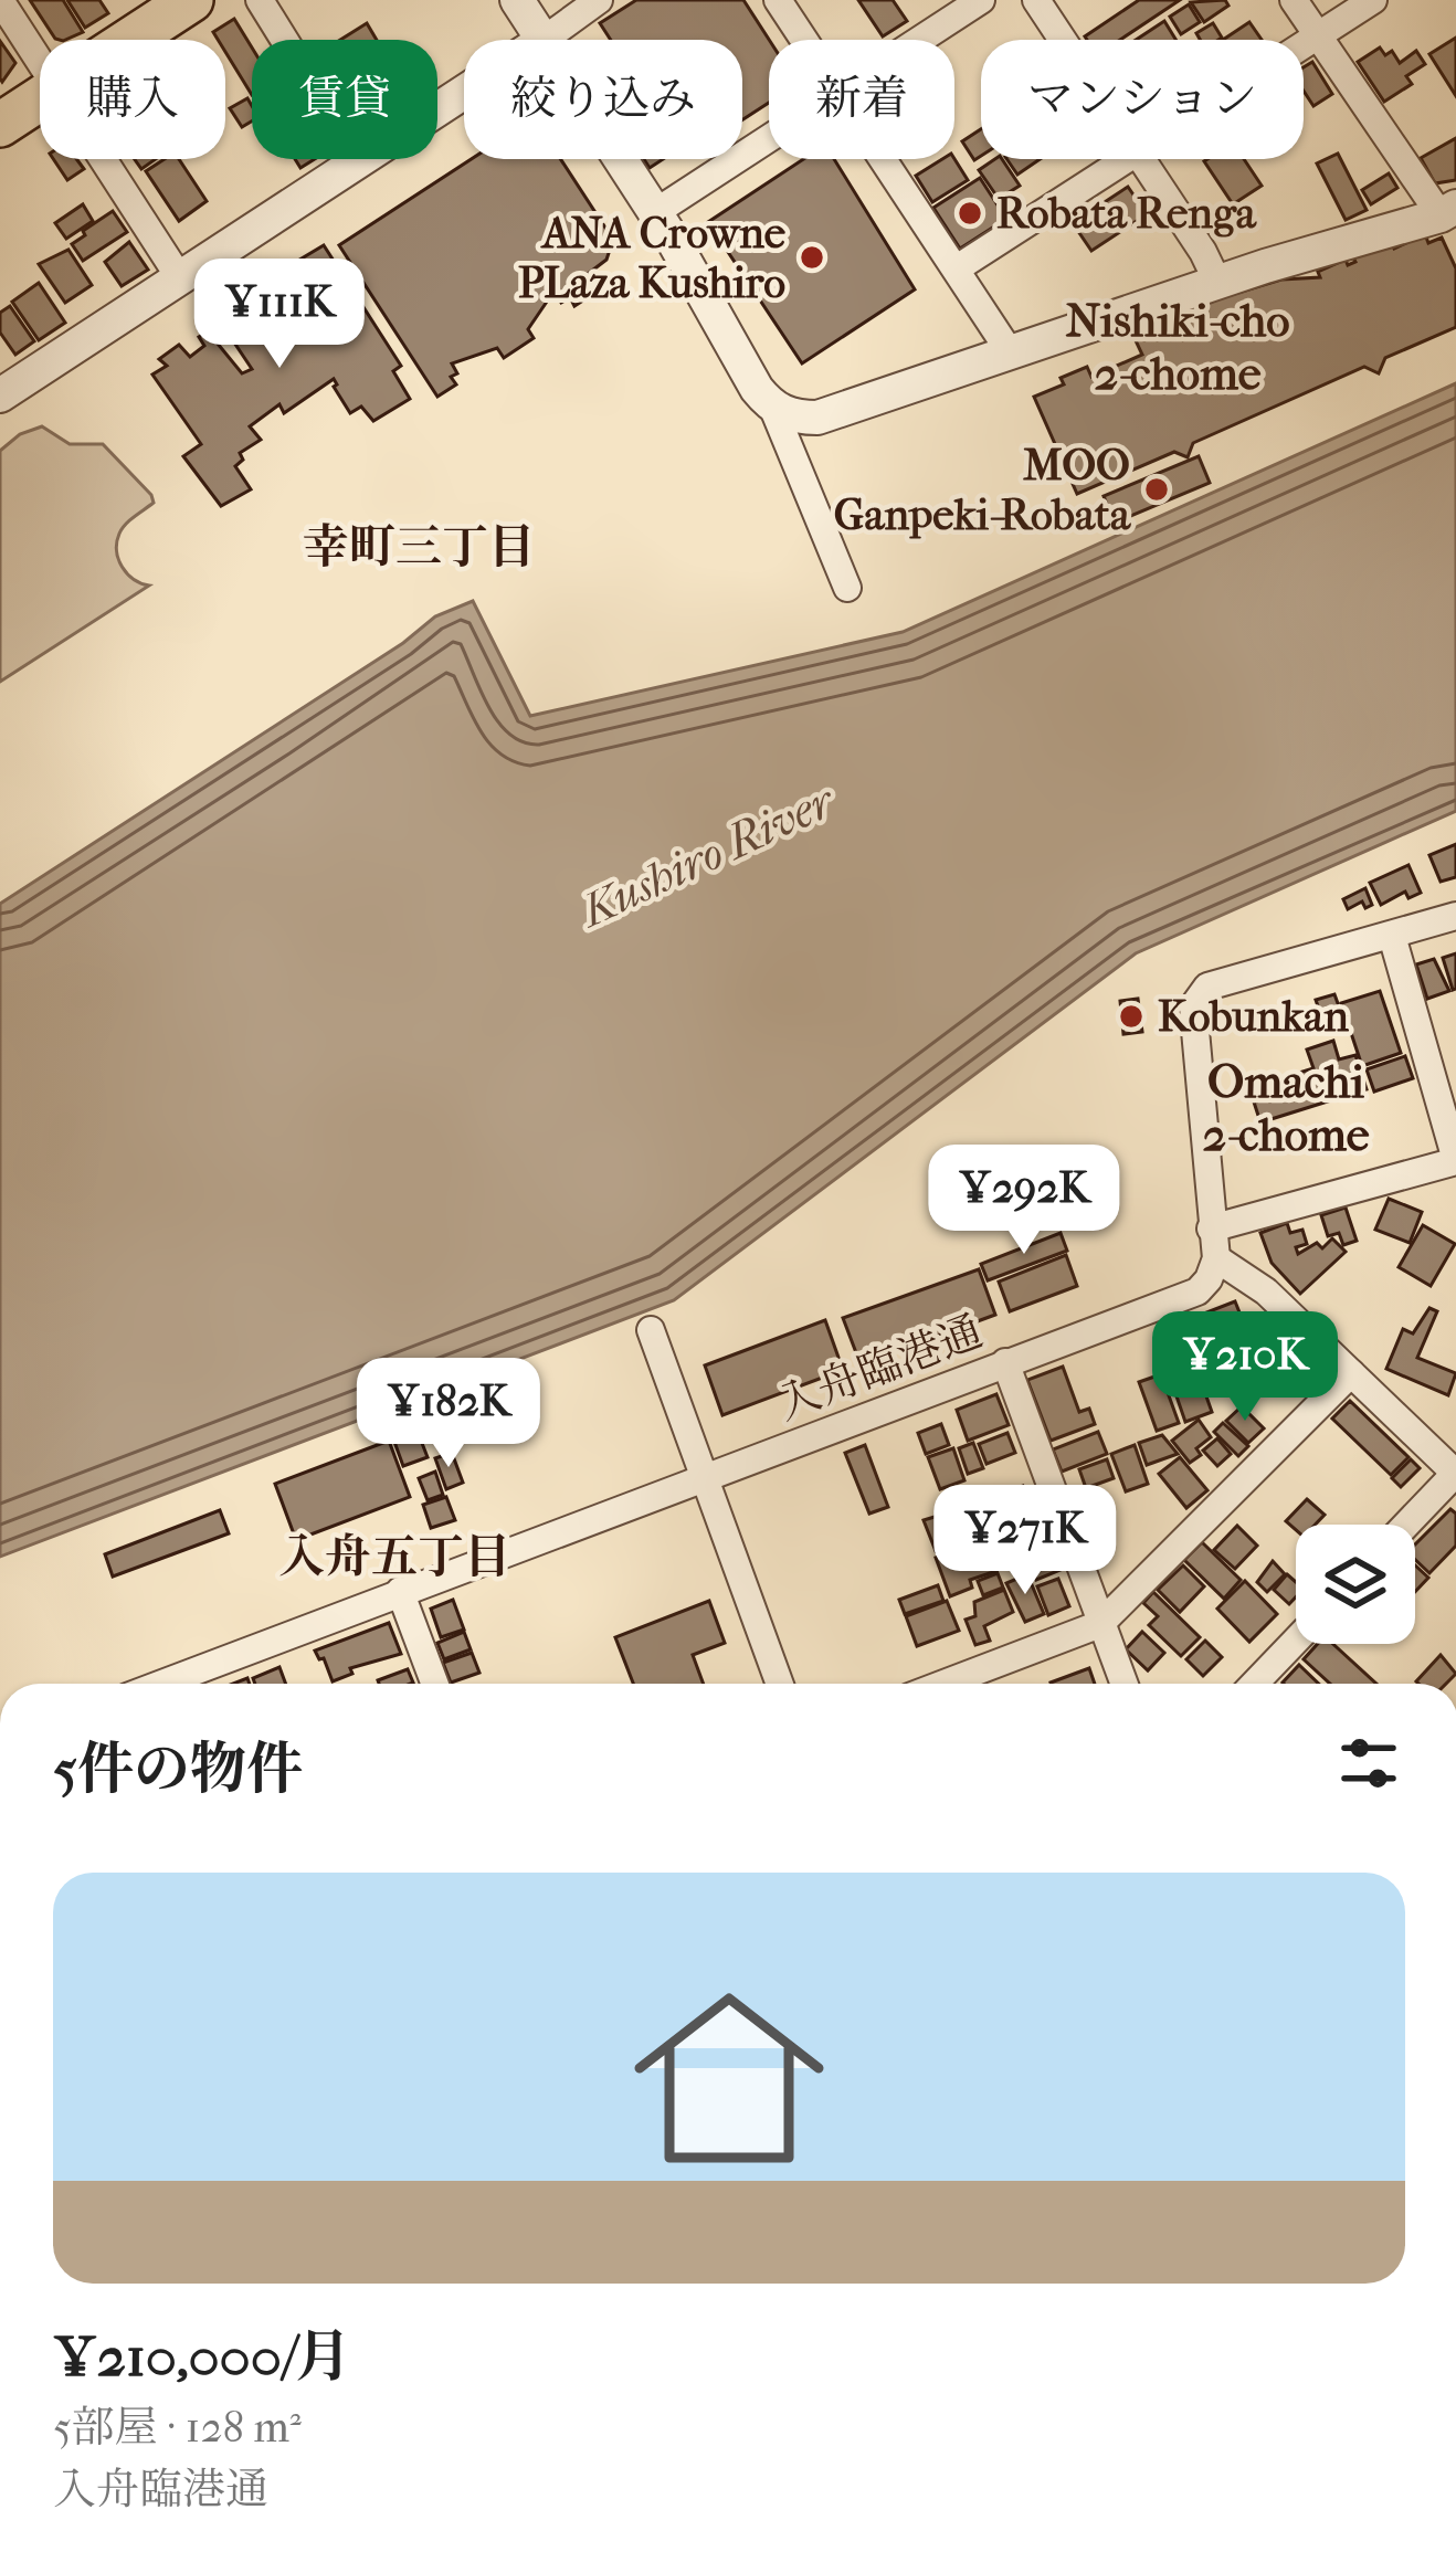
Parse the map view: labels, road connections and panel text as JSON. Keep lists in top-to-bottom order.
{
  "streets": {
    "street": ["入舟臨港通"]
  },
  "districts": [
    "Nishiki-cho 2-chome",
    "幸町三丁目",
    "Omachi 2-chome",
    "入舟五丁目"
  ],
  "water": ["Kushiro River"],
  "places": [
    "Robata Renga",
    "ANA Crowne PLaza Kushiro",
    "MOO Ganpeki-Robata",
    "Kobunkan"
  ],
  "page": {
    "chip": [
      "購入",
      "賃貸",
      "絞り込み",
      "新着",
      "マンション"
    ],
    "price": [
      "¥111K",
      "¥292K",
      "¥210K",
      "¥182K",
      "¥271K"
    ],
    "heading": "5件の物件",
    "list": [
      {
        "name": "¥210,000/月",
        "note": "5部屋 · 128 m² · 入舟臨港通"
      }
    ]
  }
}
